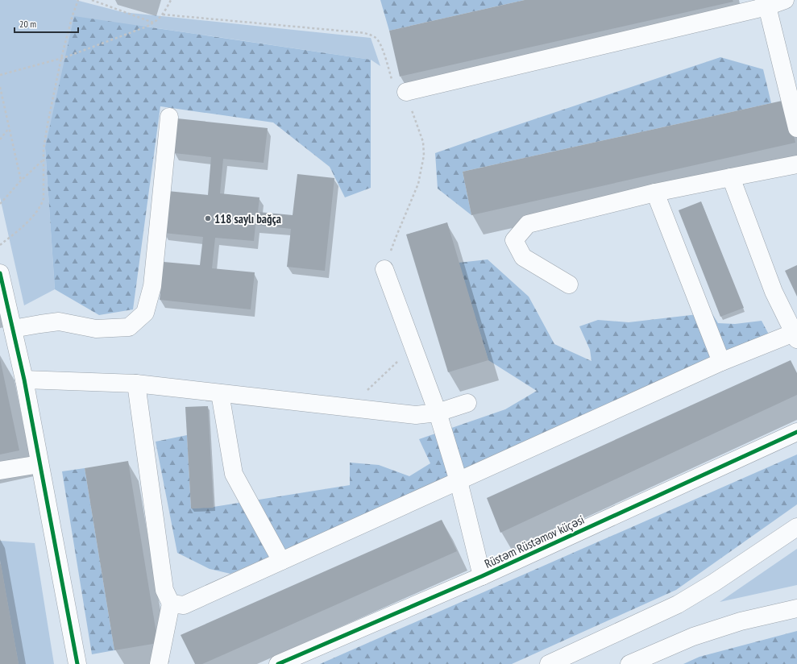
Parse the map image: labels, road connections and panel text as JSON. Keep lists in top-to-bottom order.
{
  "streets": {
    "street": ["Rüstəm Rüstəmov küçəsi"]
  },
  "places": ["118 saylı bağça"],
  "scale_bar": "20 m"
}
